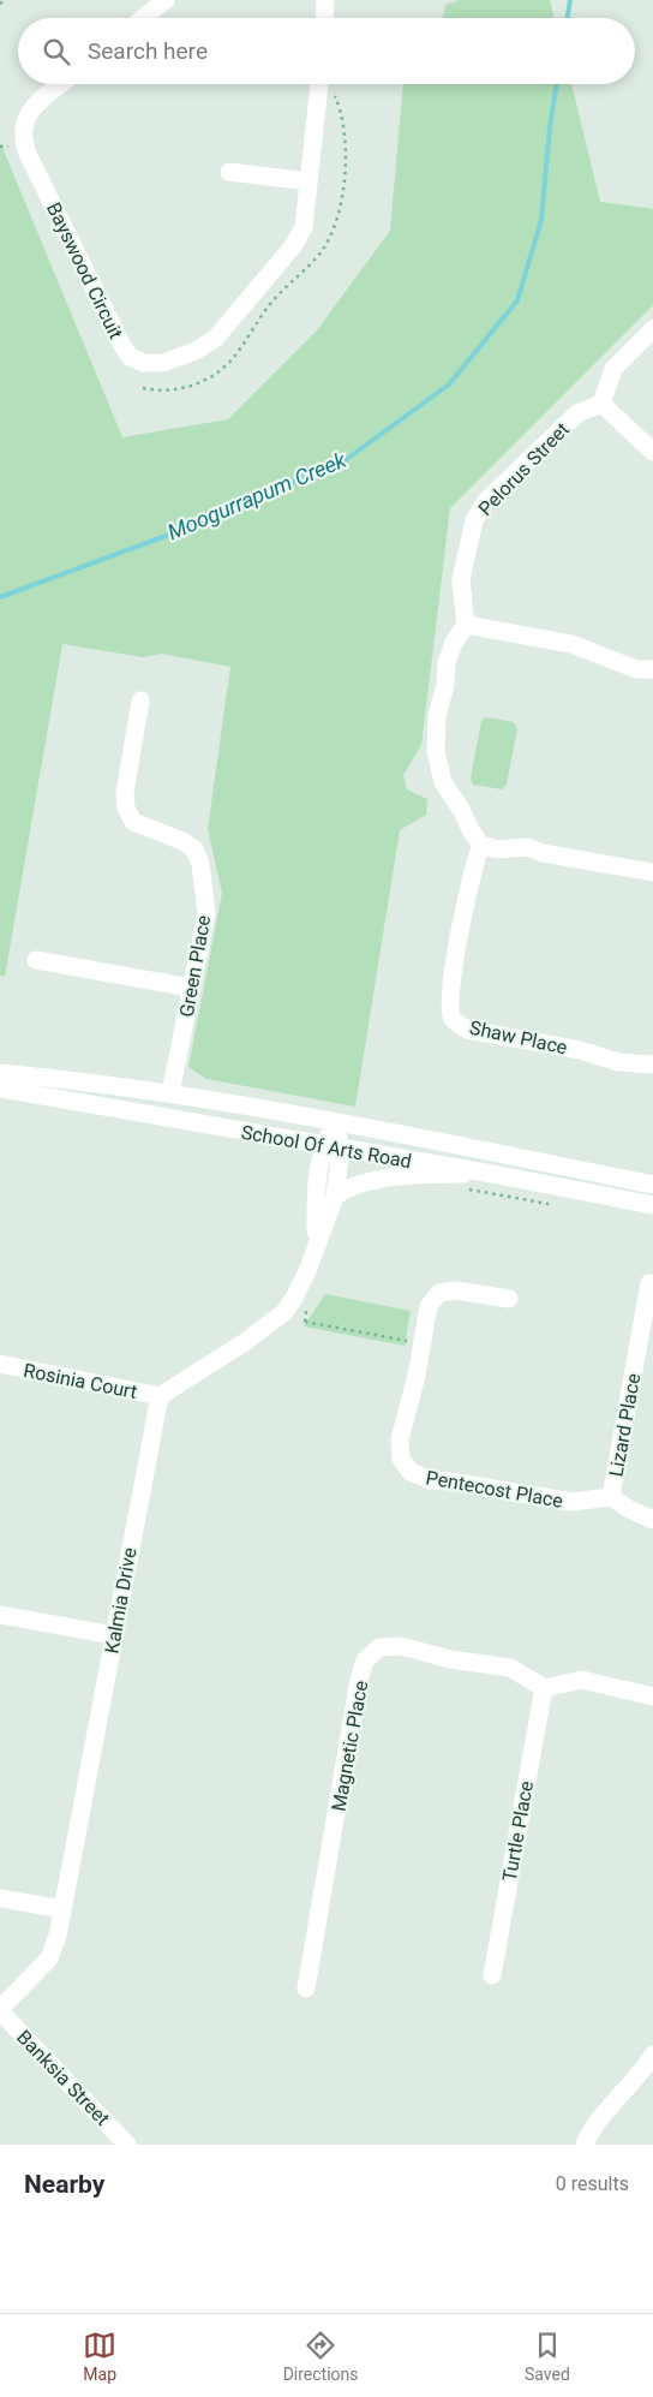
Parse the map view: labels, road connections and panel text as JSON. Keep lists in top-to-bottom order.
{
  "streets": {
    "street": [
      "Bayswood Circuit",
      "Pelorus Street",
      "Green Place",
      "Shaw Place",
      "School Of Arts Road",
      "Rosinia Court",
      "Lizard Place",
      "Pentecost Place",
      "Kalmia Drive",
      "Magnetic Place",
      "Turtle Place",
      "Banksia Street"
    ]
  },
  "crossings": [
    ["Green Place", "School Of Arts Road"],
    ["Rosinia Court", "Kalmia Drive"],
    ["Lizard Place", "Pentecost Place"],
    ["Kalmia Drive", "Banksia Street"],
    ["Magnetic Place", "Turtle Place"]
  ],
  "water": ["Moogurrapum Creek"],
  "page": {
    "search": "Search here",
    "heading": ["Nearby", "0 results"],
    "nav": ["Map", "Directions", "Saved"]
  }
}
